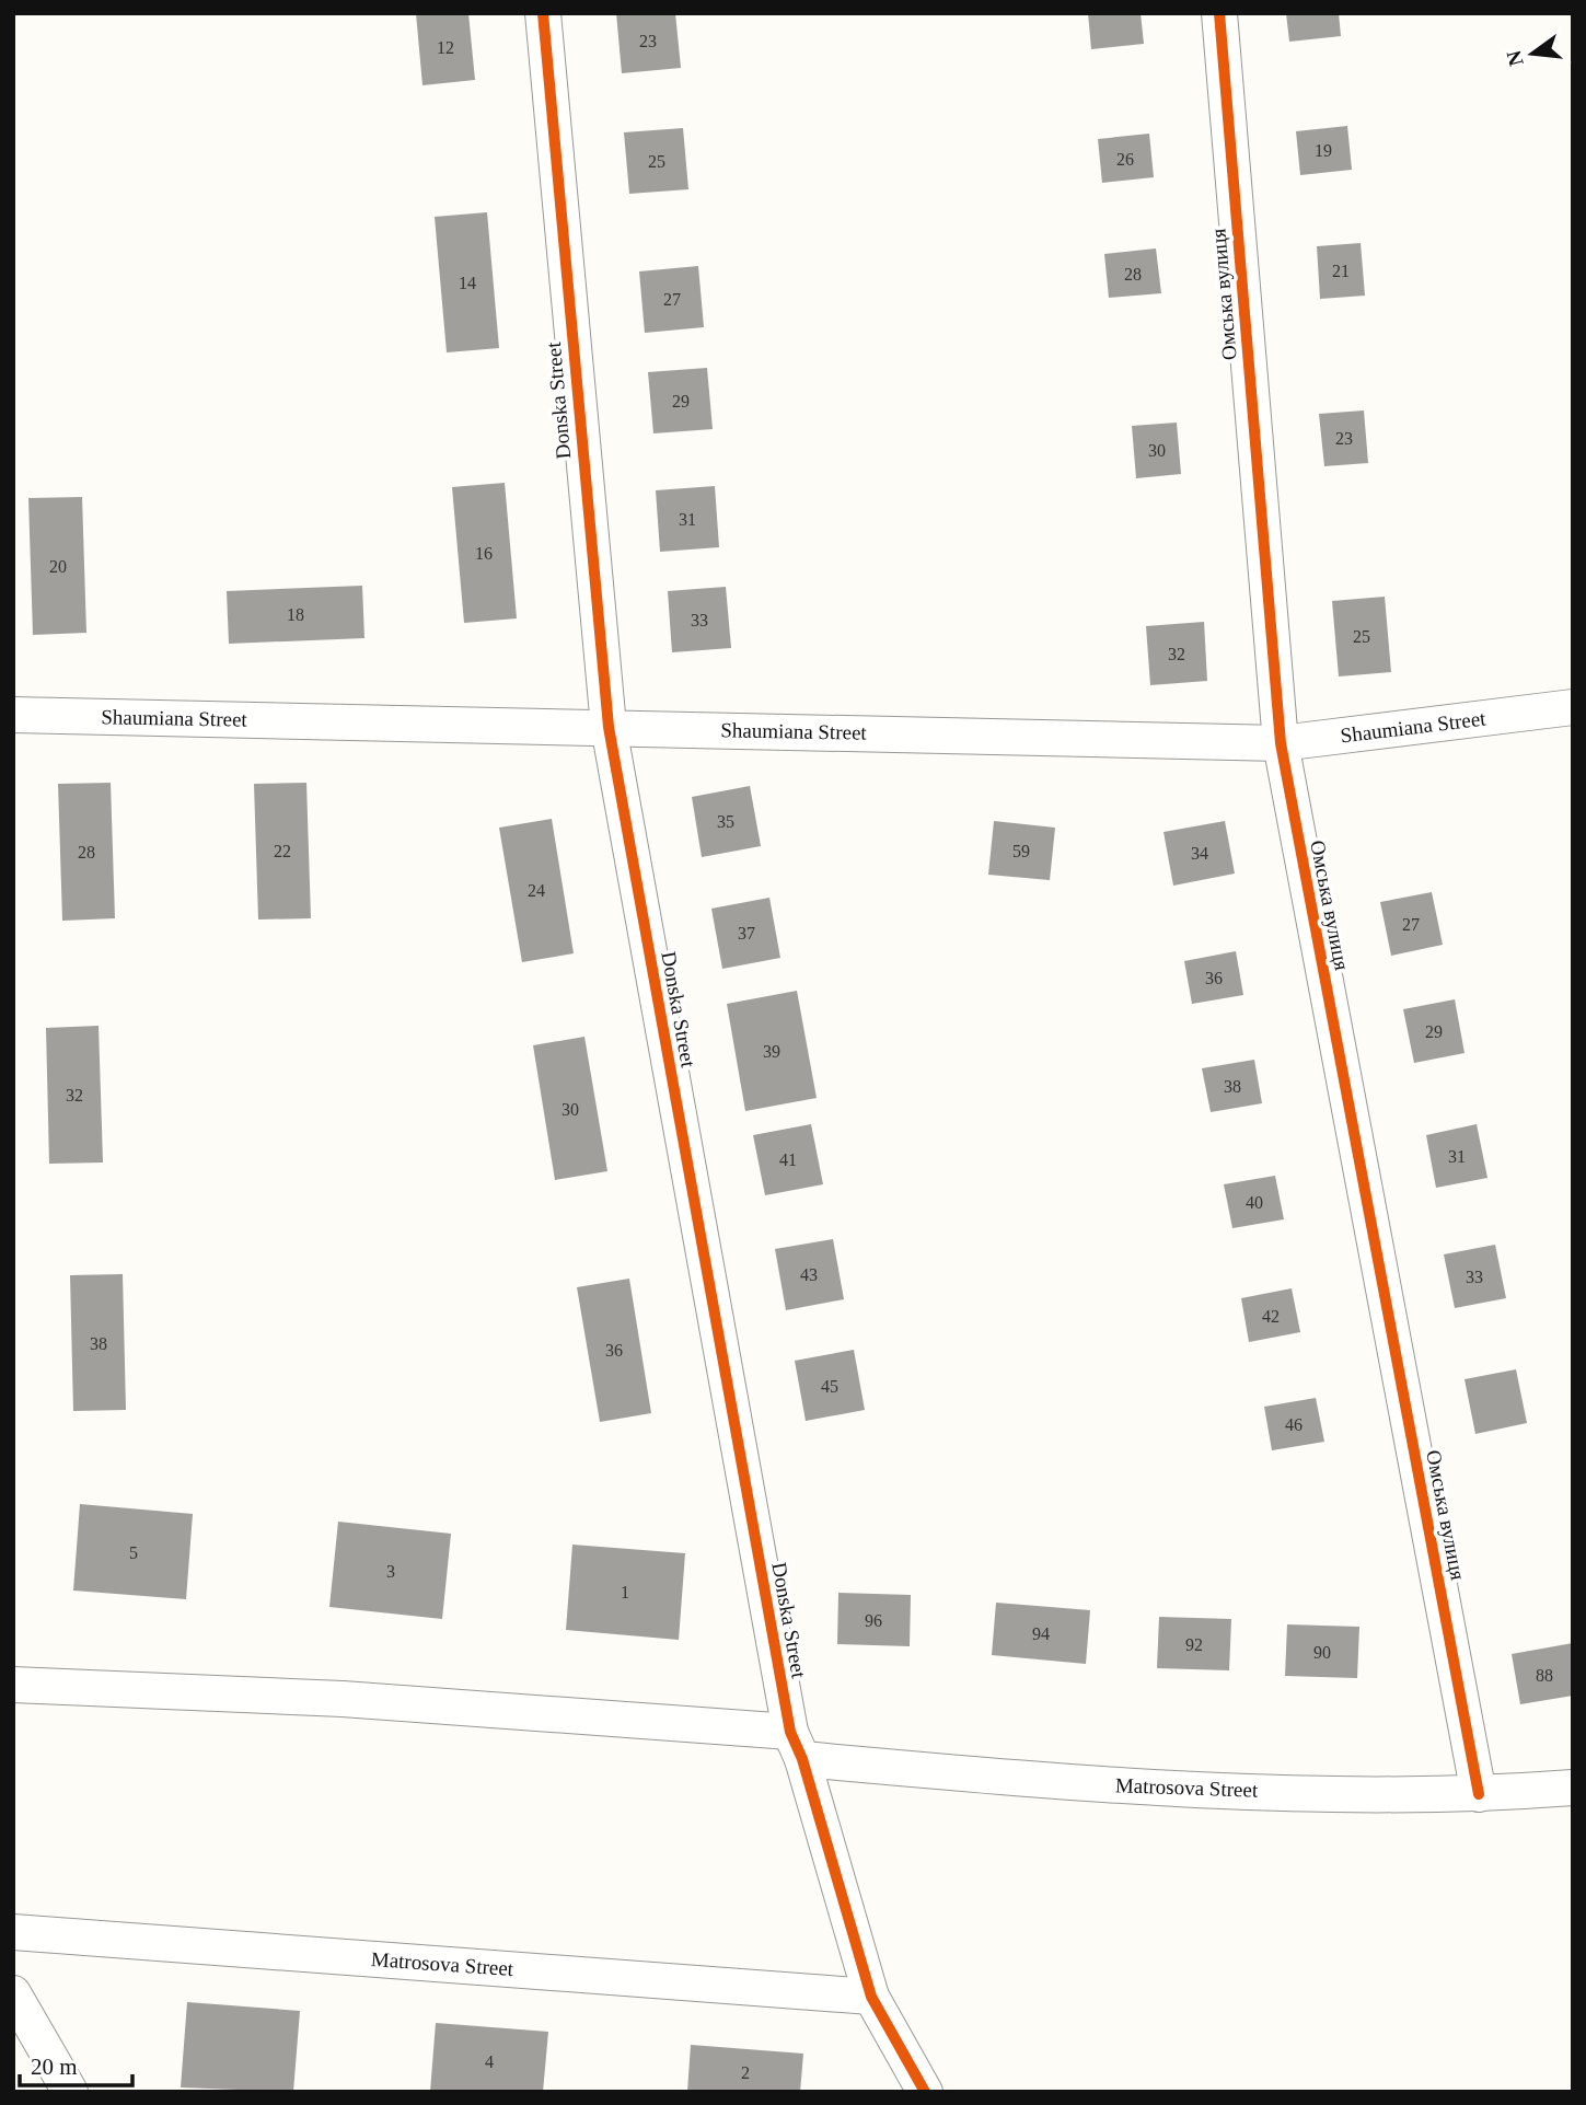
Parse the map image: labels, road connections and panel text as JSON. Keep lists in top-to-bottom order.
{
  "streets": {
    "street": [
      "Омська вулиця",
      "Donska Street",
      "Shaumiana Street",
      "Matrosova Street"
    ]
  },
  "crossings": [
    ["Омська вулиця", "Shaumiana Street"],
    ["Омська вулиця", "Matrosova Street"],
    ["Donska Street", "Shaumiana Street"],
    ["Donska Street", "Matrosova Street"]
  ],
  "house_numbers": [
    "23",
    "12",
    "19",
    "26",
    "25",
    "21",
    "28",
    "14",
    "27",
    "29",
    "23",
    "30",
    "31",
    "16",
    "20",
    "18",
    "33",
    "25",
    "32",
    "35",
    "22",
    "59",
    "28",
    "34",
    "24",
    "27",
    "37",
    "36",
    "29",
    "39",
    "38",
    "32",
    "30",
    "31",
    "41",
    "40",
    "43",
    "33",
    "42",
    "38",
    "36",
    "45",
    "46",
    "5",
    "3",
    "1",
    "96",
    "94",
    "92",
    "90",
    "88",
    "4",
    "2"
  ],
  "scale_bar": "20 m",
  "north": "left"
}
